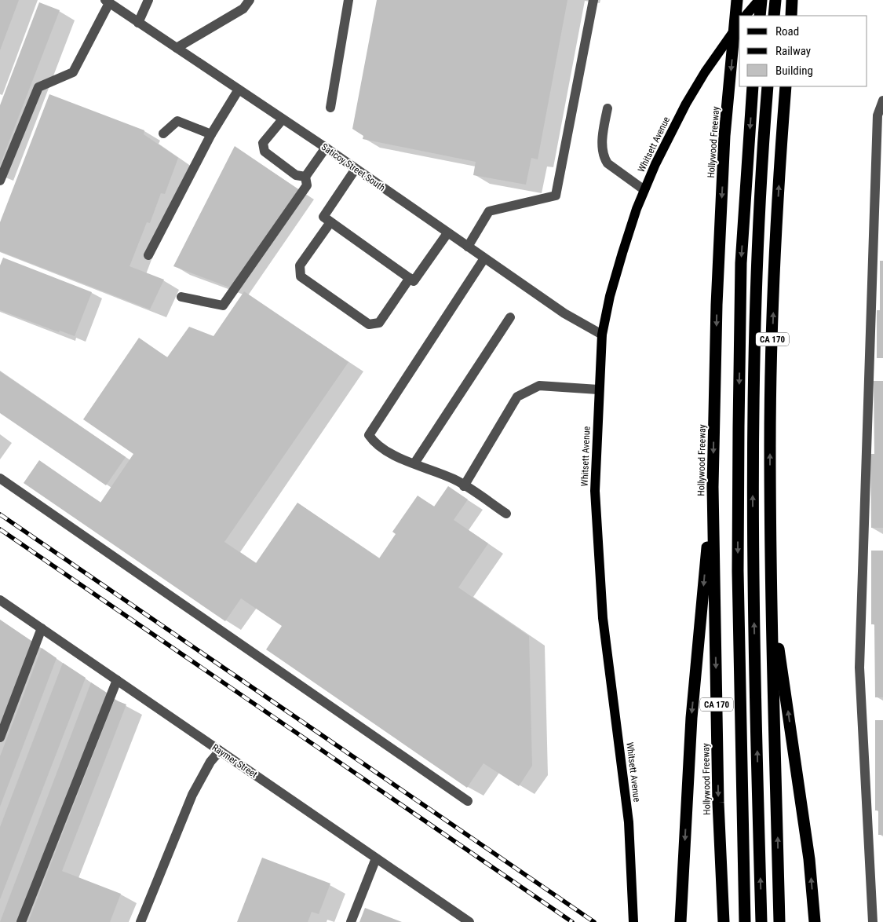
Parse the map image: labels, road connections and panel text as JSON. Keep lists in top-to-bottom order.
{
  "streets": {
    "highway": ["Hollywood Freeway", "CA 170"],
    "main road": ["Whitsett Avenue"],
    "street": ["Saticoy Street South", "Raymer Street"]
  },
  "crossings": [
    ["Whitsett Avenue", "Saticoy Street South"]
  ],
  "legend": ["Road", "Railway", "Building"]
}
